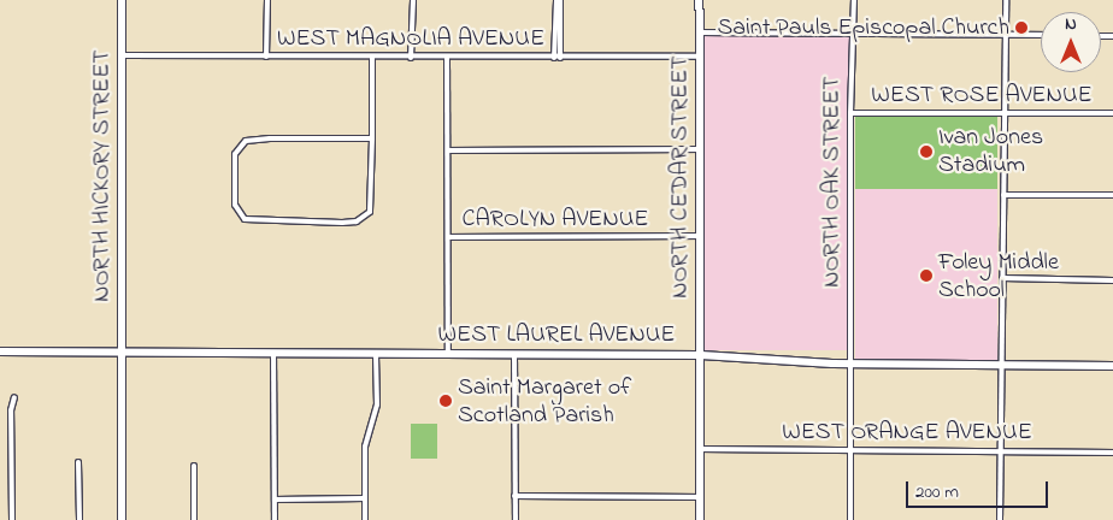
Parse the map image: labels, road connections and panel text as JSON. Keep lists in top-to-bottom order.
{
  "streets": {
    "main road": ["WEST LAUREL AVENUE"],
    "street": [
      "WEST MAGNOLIA AVENUE",
      "WEST ROSE AVENUE",
      "NORTH HICKORY STREET",
      "NORTH CEDAR STREET",
      "NORTH OAK STREET",
      "CAROLYN AVENUE",
      "WEST ORANGE AVENUE"
    ]
  },
  "crossings": [
    ["WEST MAGNOLIA AVENUE", "NORTH HICKORY STREET"],
    ["WEST MAGNOLIA AVENUE", "NORTH CEDAR STREET"],
    ["WEST ROSE AVENUE", "NORTH OAK STREET"],
    ["NORTH HICKORY STREET", "WEST LAUREL AVENUE"],
    ["NORTH CEDAR STREET", "CAROLYN AVENUE"],
    ["NORTH CEDAR STREET", "WEST LAUREL AVENUE"],
    ["NORTH CEDAR STREET", "WEST ORANGE AVENUE"],
    ["NORTH OAK STREET", "WEST LAUREL AVENUE"],
    ["NORTH OAK STREET", "WEST ORANGE AVENUE"]
  ],
  "places": [
    "Saint Pauls Episcopal Church",
    "Ivan Jones Stadium",
    "Foley Middle School",
    "Saint Margaret of Scotland Parish"
  ],
  "scale_bar": "200 m",
  "north": "top"
}
